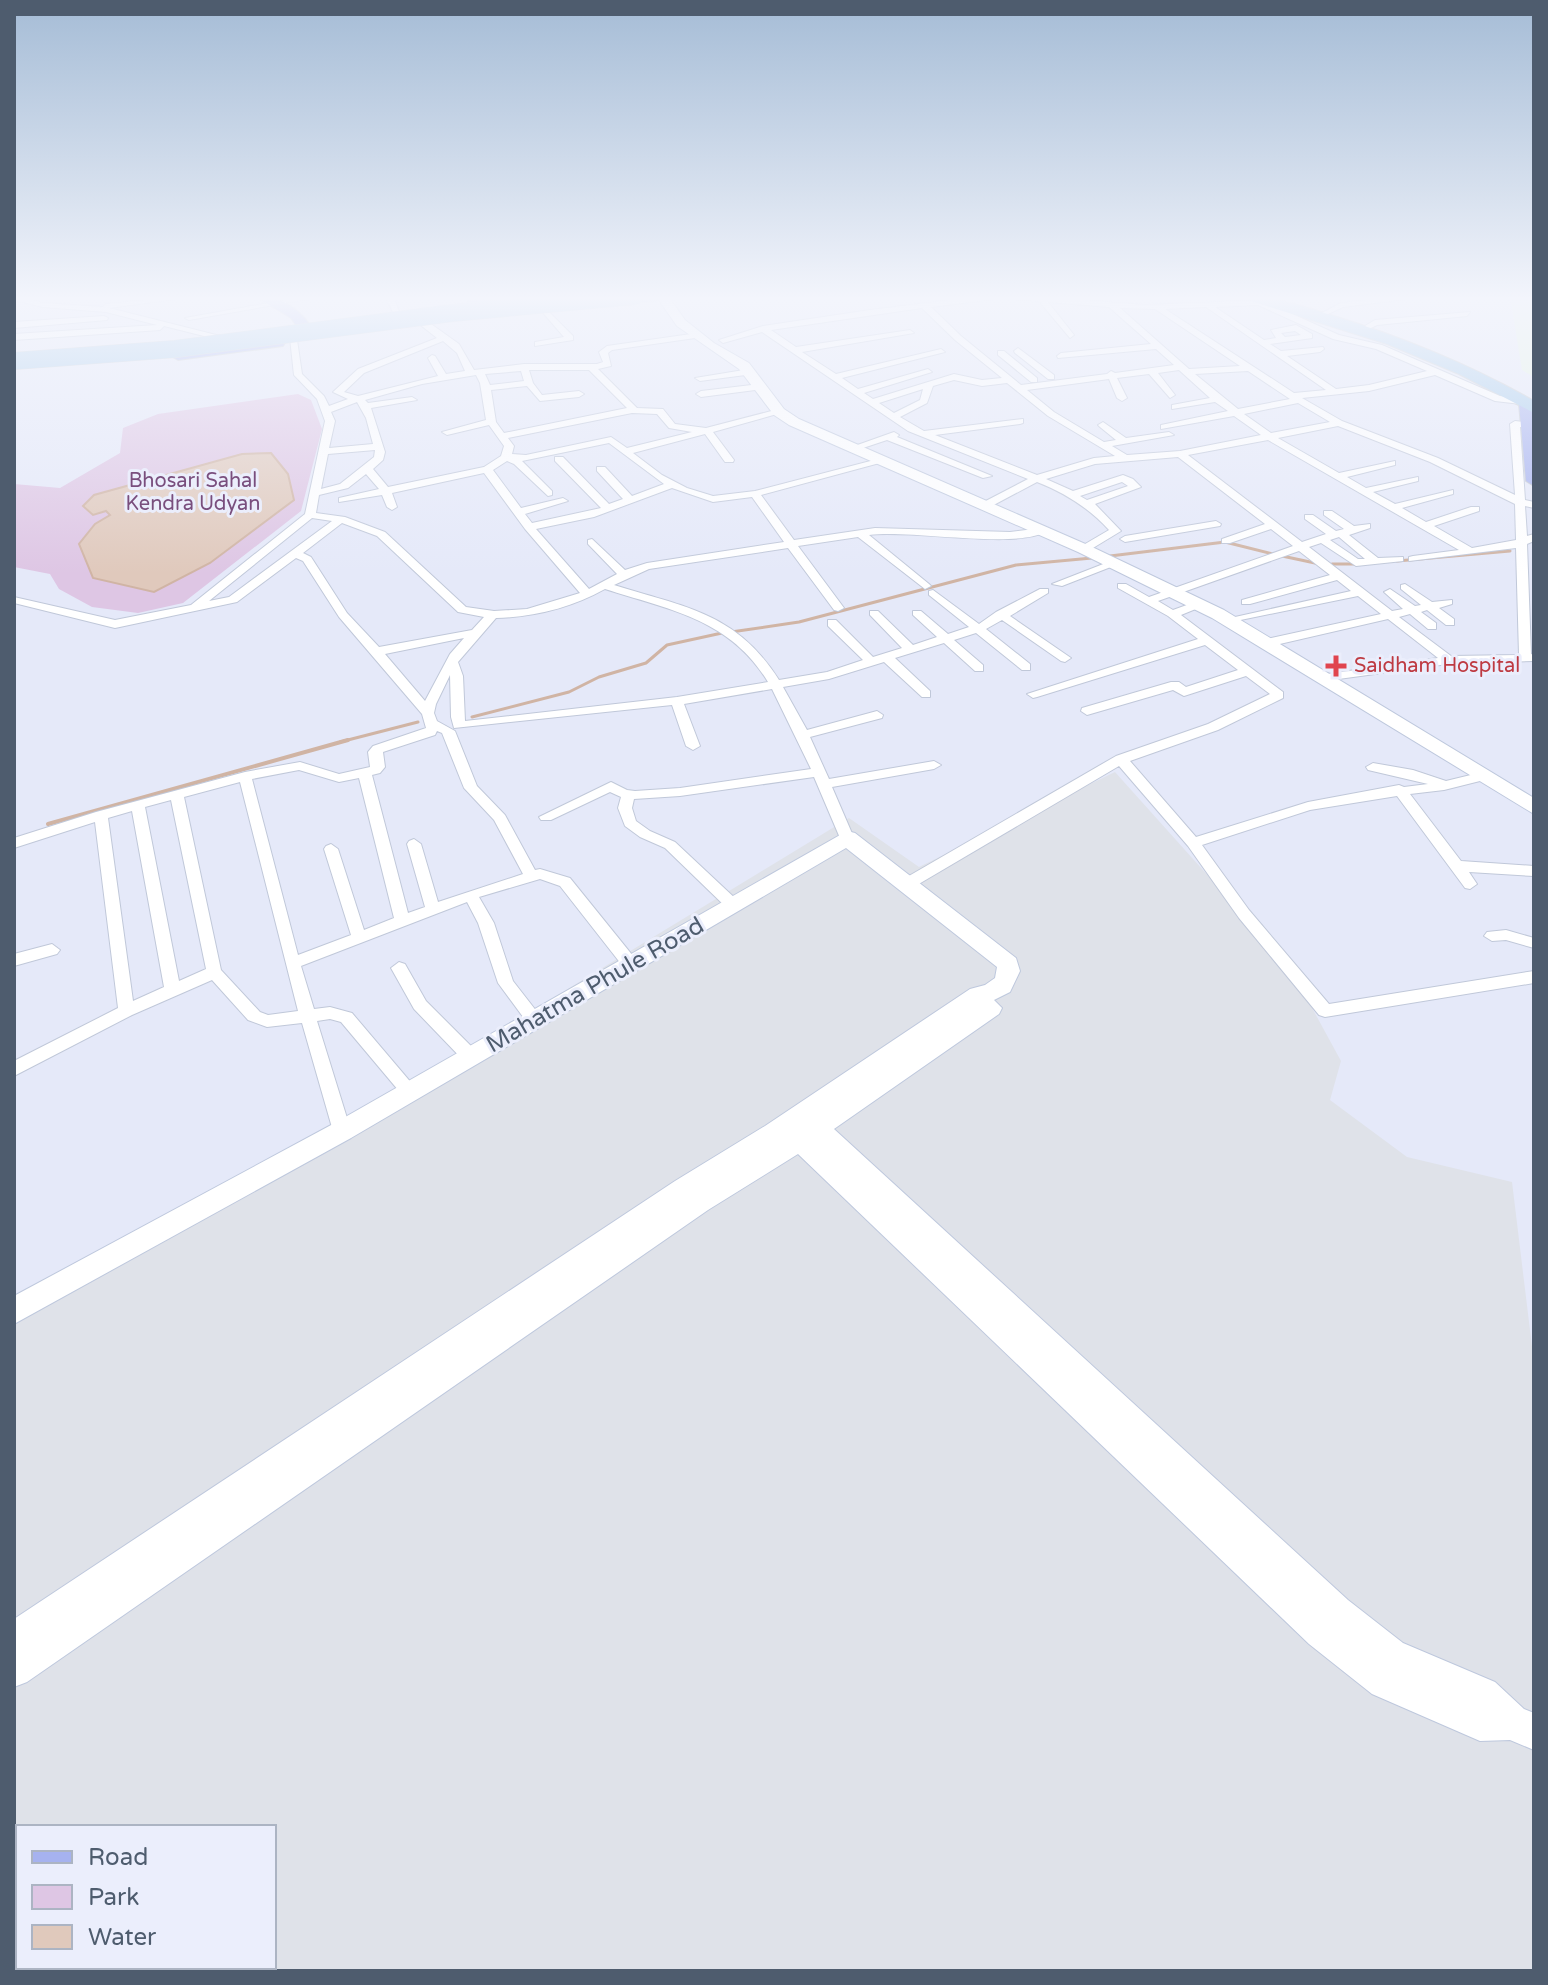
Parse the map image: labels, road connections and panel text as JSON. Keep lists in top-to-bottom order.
{
  "streets": {
    "street": ["Mahatma Phule Road"]
  },
  "parks": ["Bhosari Sahal Kendra Udyan"],
  "places": {
    "health": ["Saidham Hospital"]
  },
  "legend": ["Road", "Park", "Water"]
}
